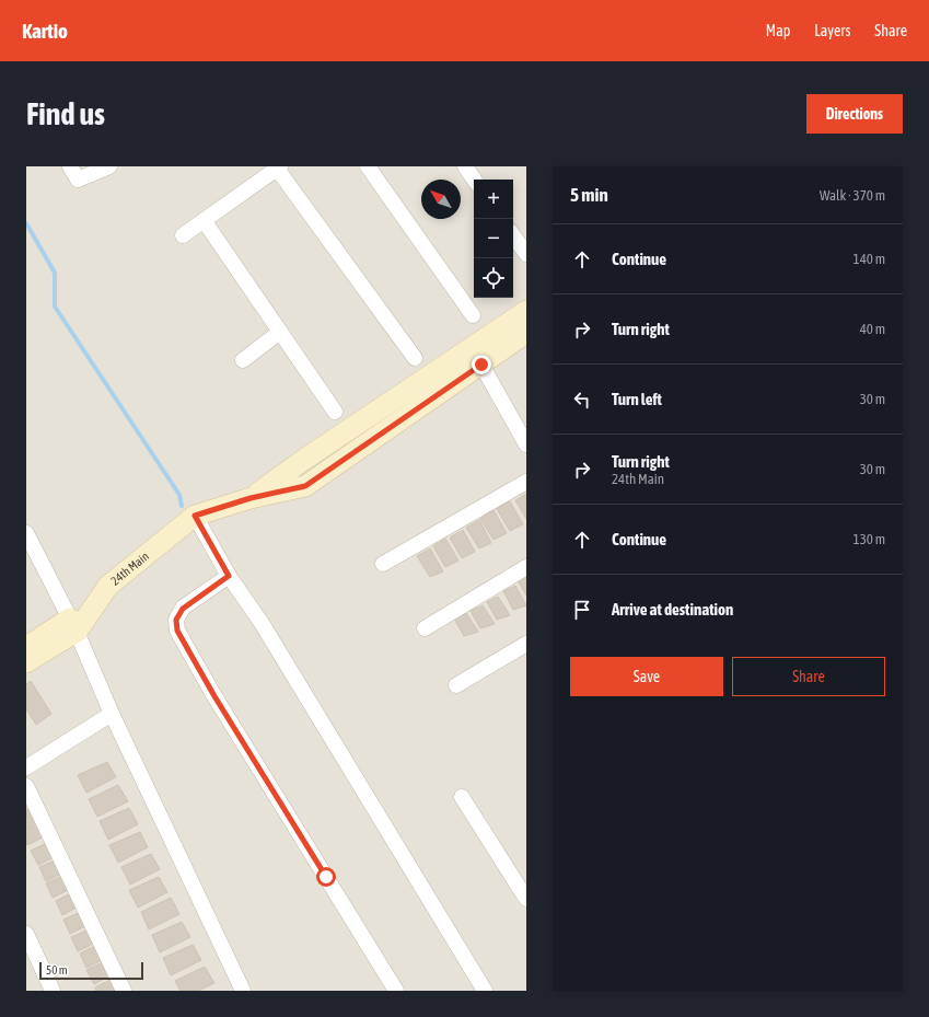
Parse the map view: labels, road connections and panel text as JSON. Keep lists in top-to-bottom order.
{
  "streets": {
    "street": ["24th Main"]
  },
  "scale_bar": "50 m",
  "north": "top left",
  "page": {
    "header": "Kartio",
    "nav": ["Map", "Layers", "Share"],
    "buttons": [
      "Directions",
      ["Save", "Share"]
    ],
    "title": "Find us",
    "heading": ["5 min", "Walk · 370 m"],
    "map_buttons": ["+", "−"],
    "list": [
      ["Continue", "140 m"],
      ["Turn right", "40 m"],
      ["Turn left", "30 m"],
      ["Turn right", "24th Main", "30 m"],
      ["Continue", "130 m"],
      "Arrive at destination"
    ],
    "scale": "50 m"
  }
}
